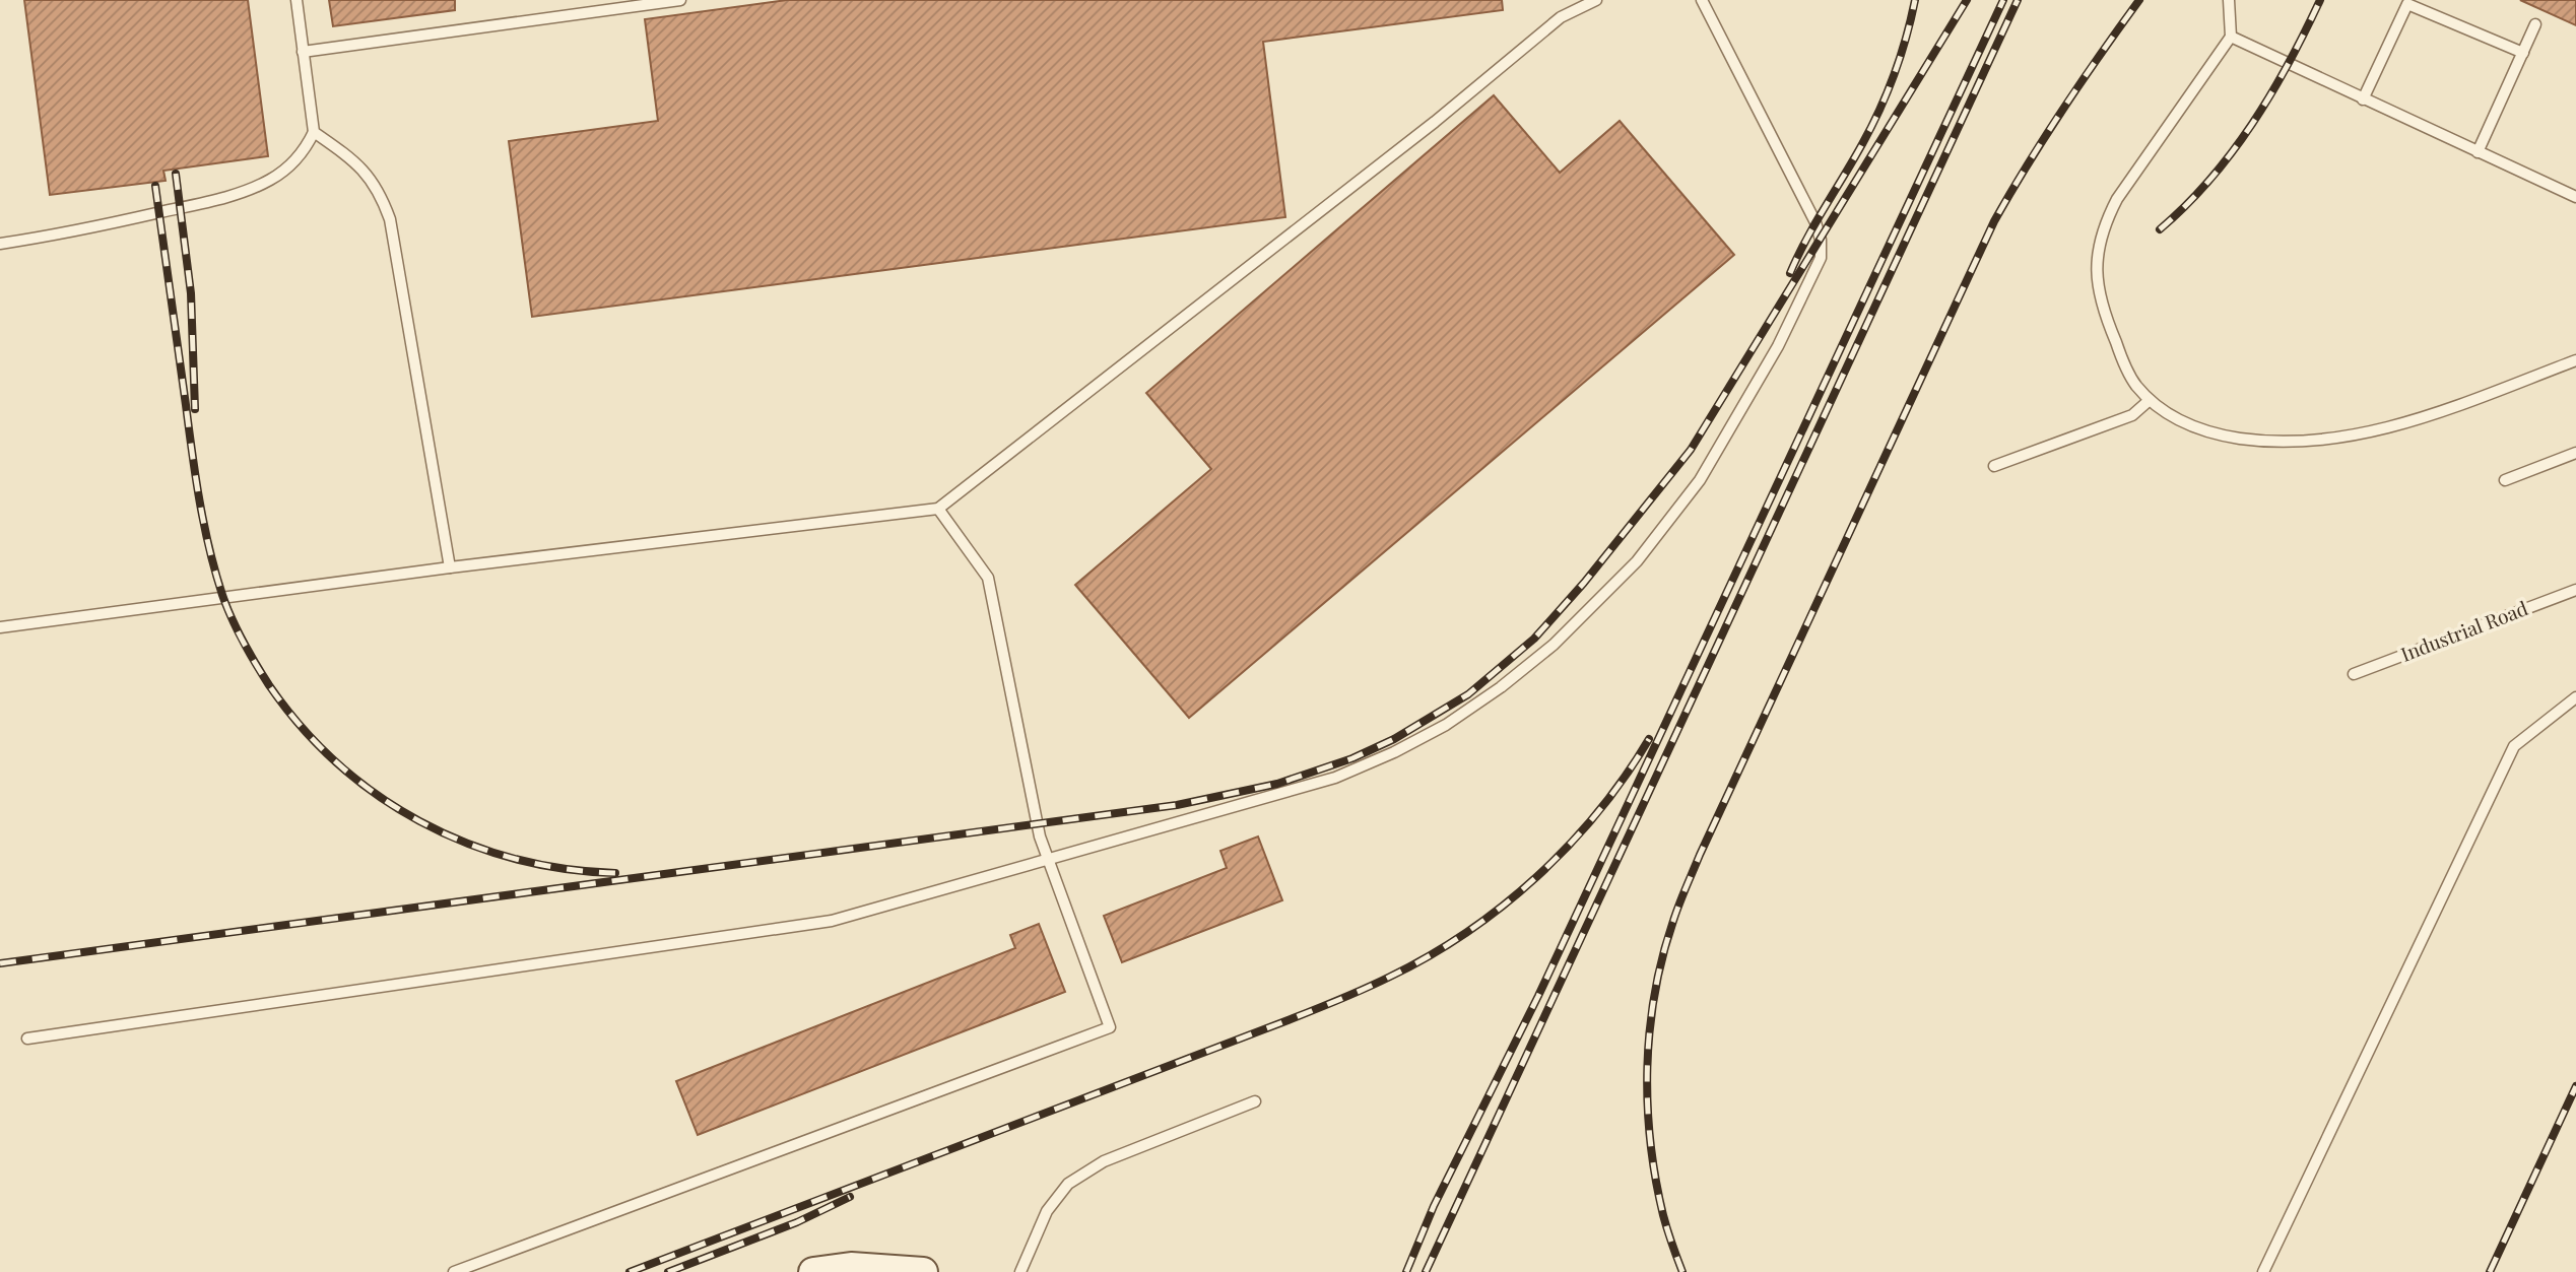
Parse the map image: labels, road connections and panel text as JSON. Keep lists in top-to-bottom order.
{
  "streets": {
    "lane": ["Industrial Road"]
  }
}
